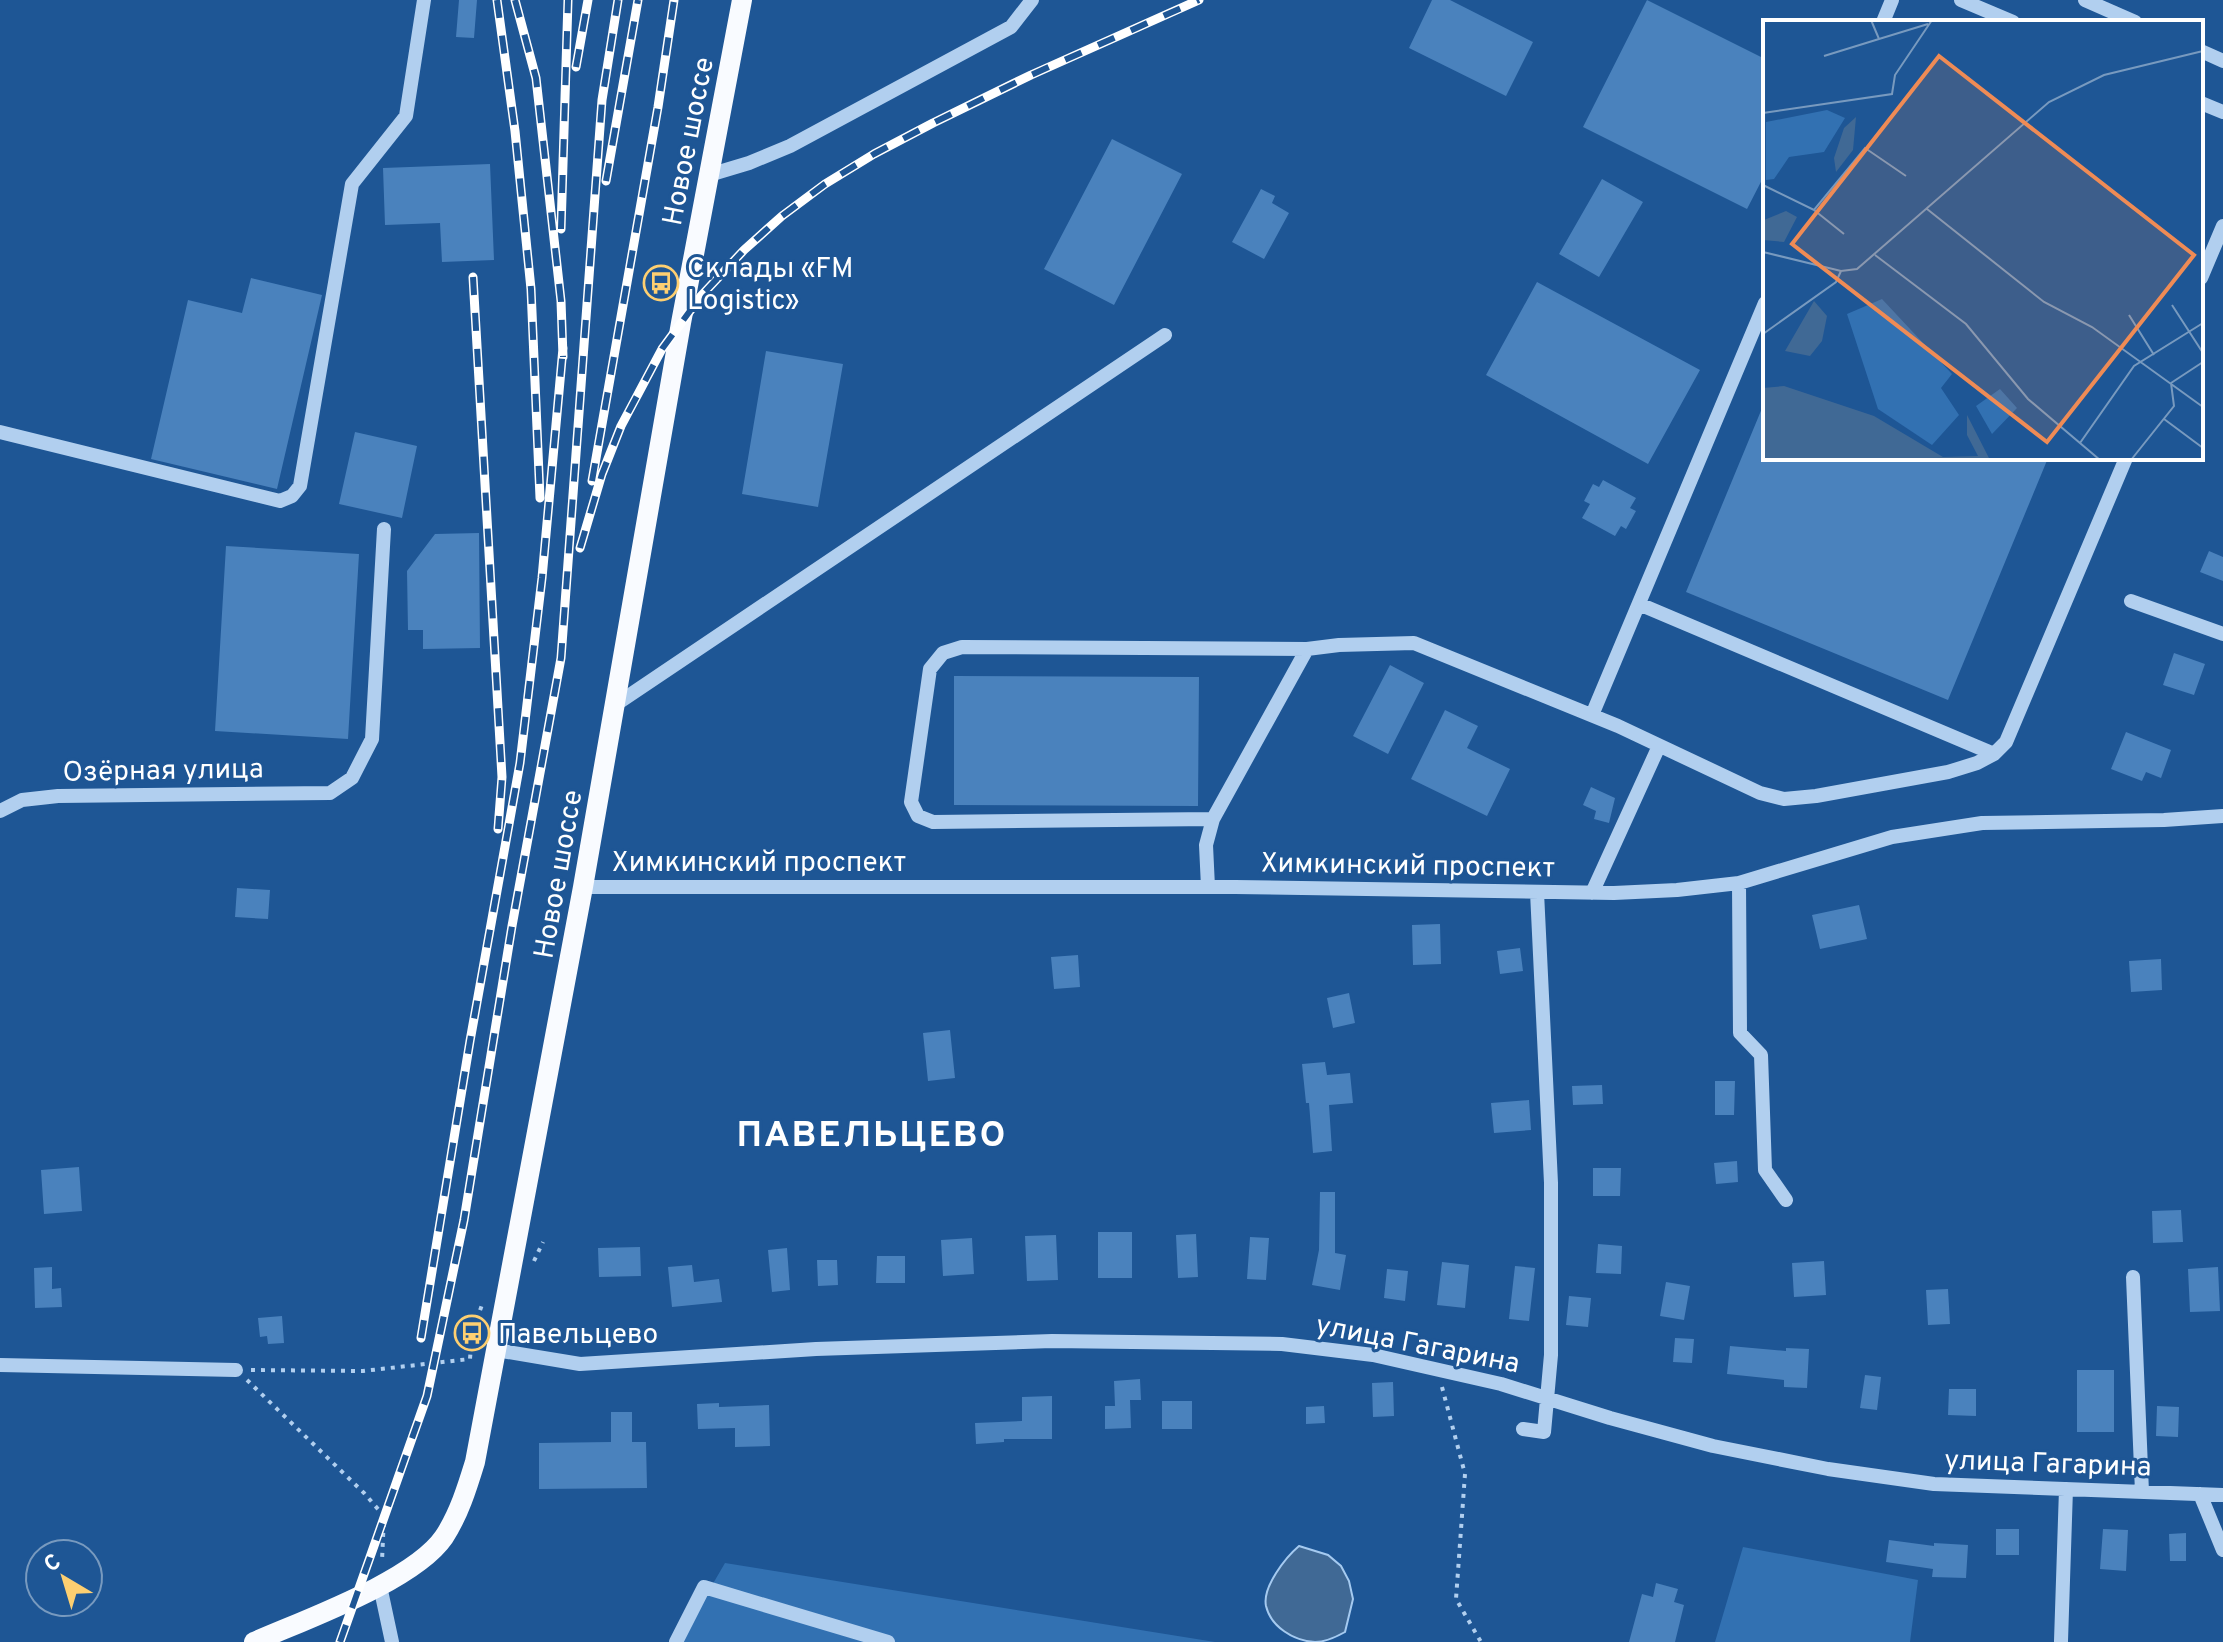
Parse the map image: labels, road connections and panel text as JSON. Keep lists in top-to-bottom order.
{
  "streets": {
    "main road": ["Новое шоссе"],
    "street": ["Озёрная улица", "Химкинский проспект", "улица Гагарина"]
  },
  "crossings": [
    ["Новое шоссе", "Химкинский проспект"],
    ["Новое шоссе", "улица Гагарина"]
  ],
  "districts": ["ПАВЕЛЬЦЕВО"],
  "places": {
    "bus stop": ["Склады «FM Logistic»", "Павельцево"]
  },
  "north": "top left"
}
